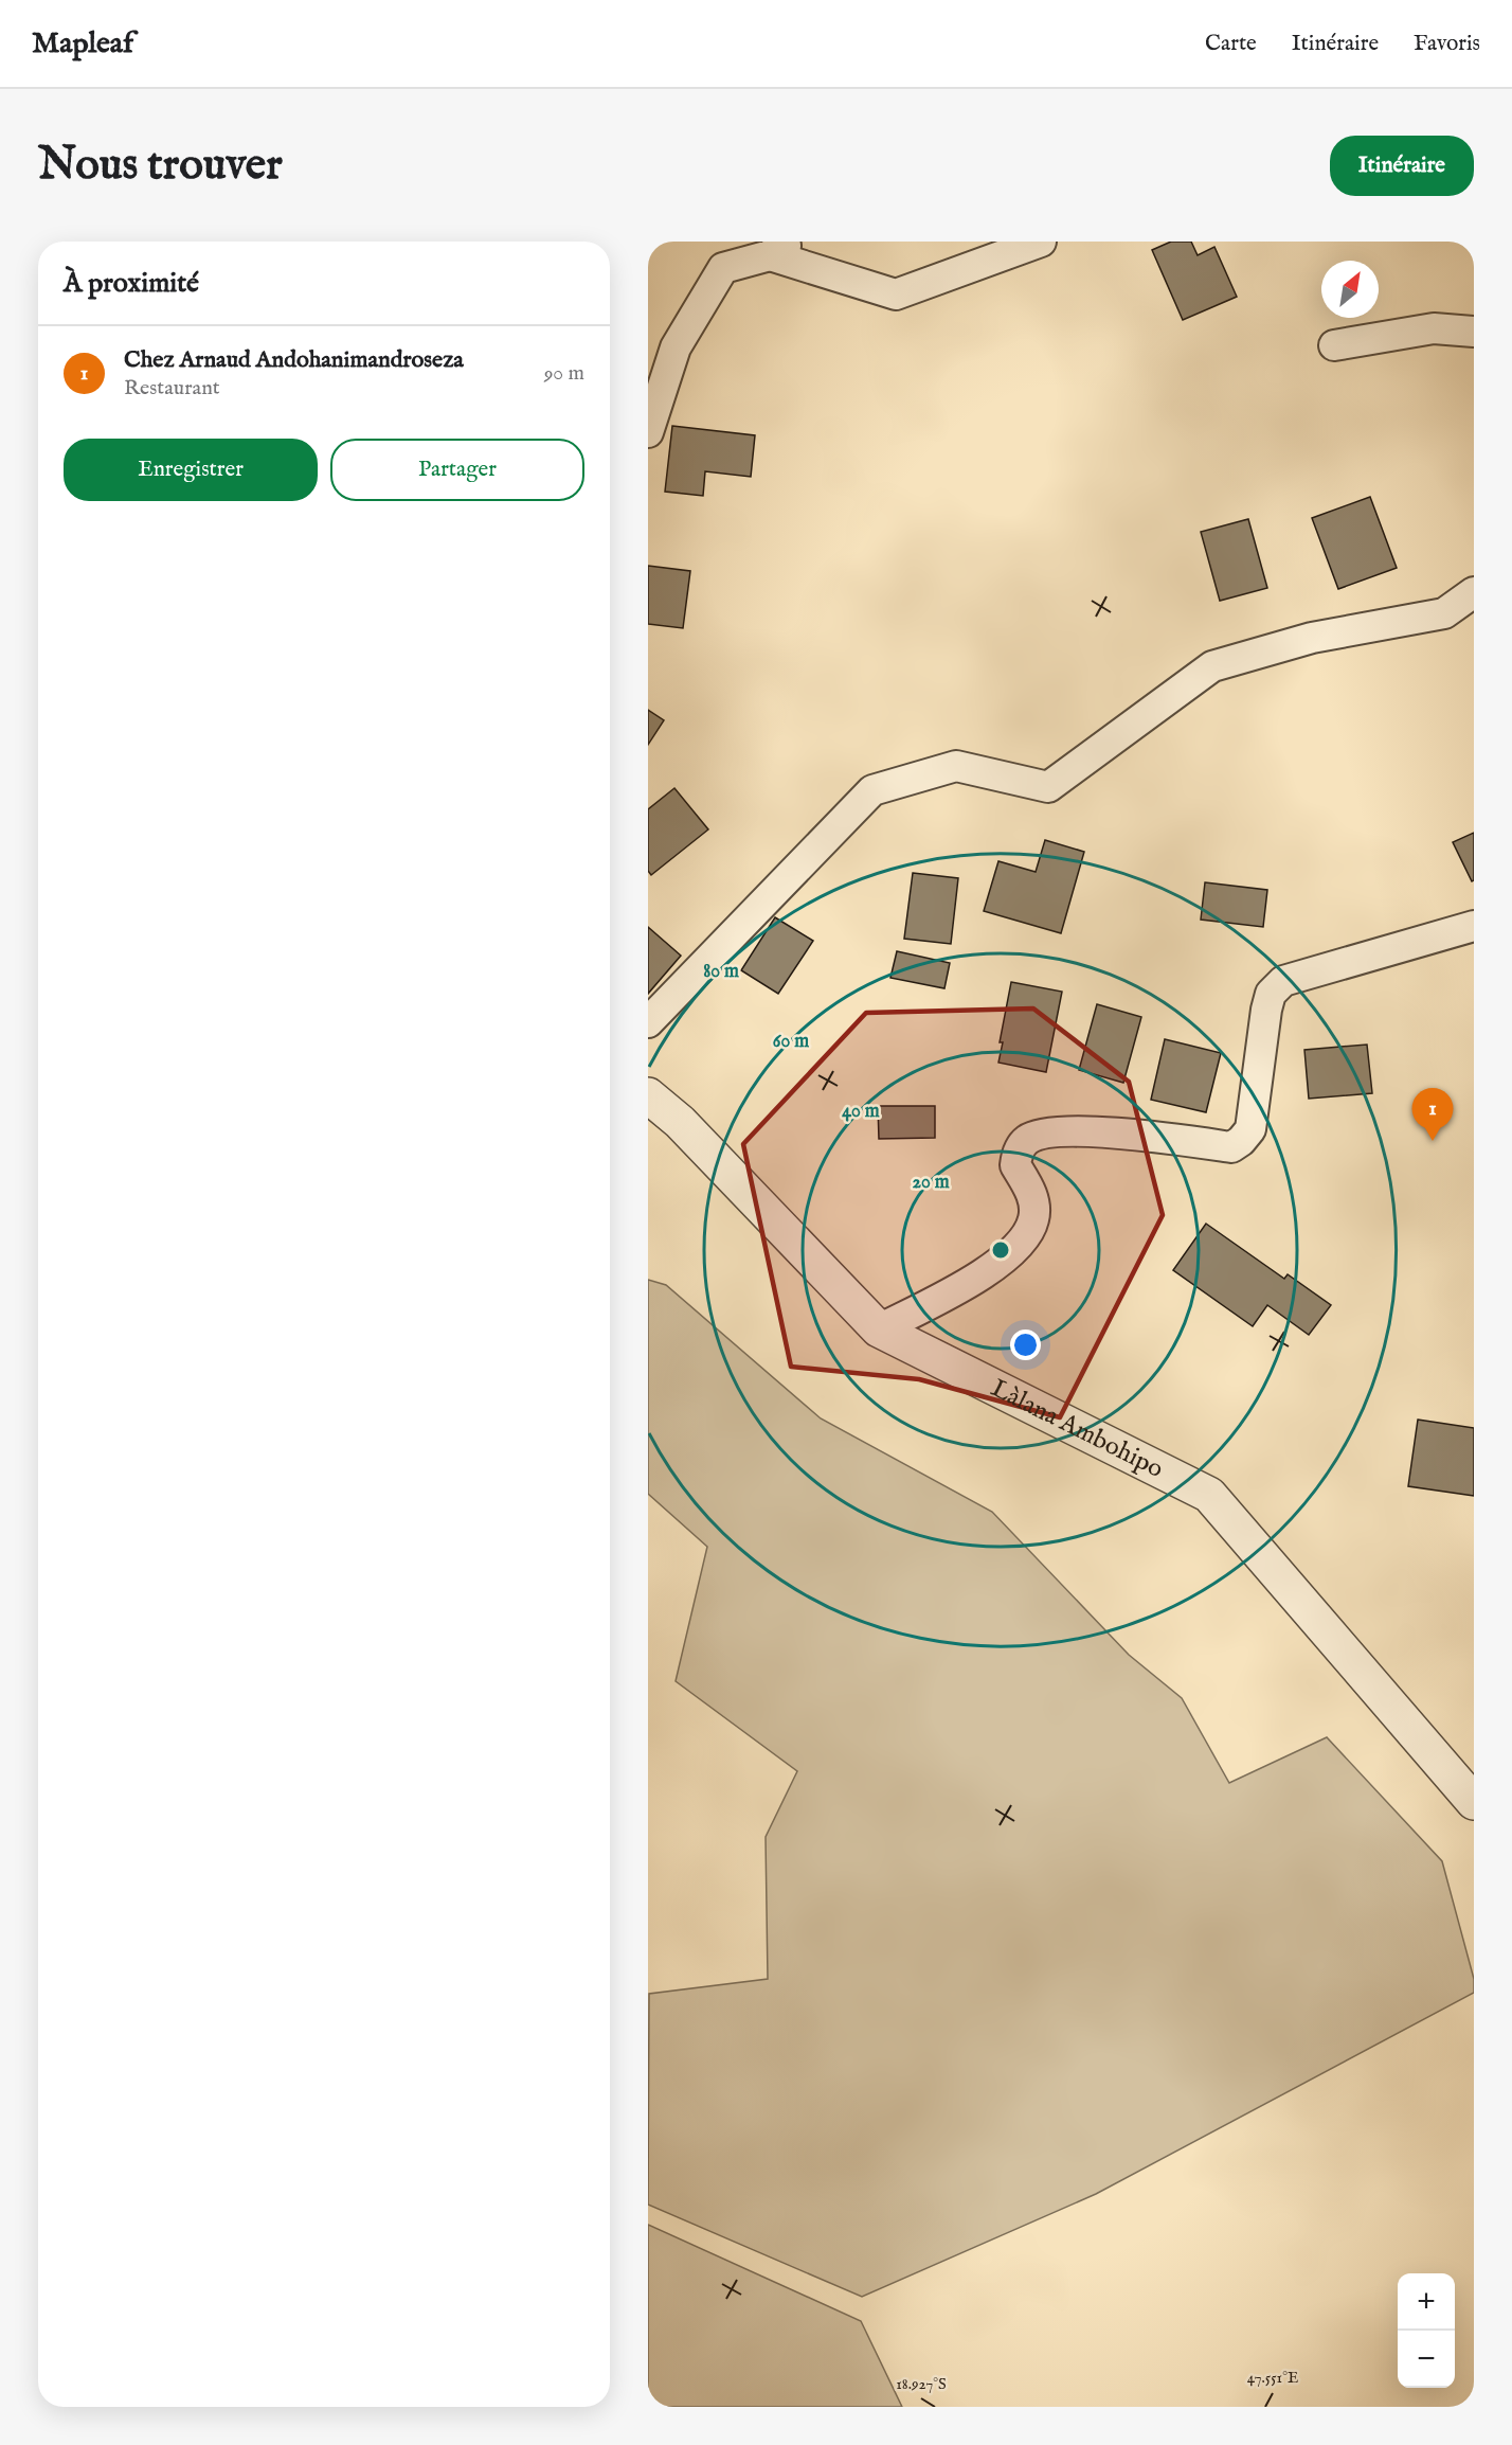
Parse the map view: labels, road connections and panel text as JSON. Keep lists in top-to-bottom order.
{
  "streets": {
    "street": ["Làlana Ambohipo"]
  },
  "north": "top right",
  "page": {
    "header": "Mapleaf",
    "nav": ["Carte", "Itinéraire", "Favoris"],
    "buttons": [
      "Itinéraire",
      ["Enregistrer", "Partager"]
    ],
    "title": "Nous trouver",
    "heading": "À proximité",
    "list": [
      {
        "mark": "1",
        "name": "Chez Arnaud Andohanimandroseza",
        "note": "Restaurant",
        "value": "90 m"
      }
    ],
    "pins": "1",
    "map_buttons": ["+", "−"]
  },
  "coordinates": ["47.551°E", "18.927°S"],
  "rings": [
    "80 m",
    "60 m",
    "40 m",
    "20 m"
  ]
}
